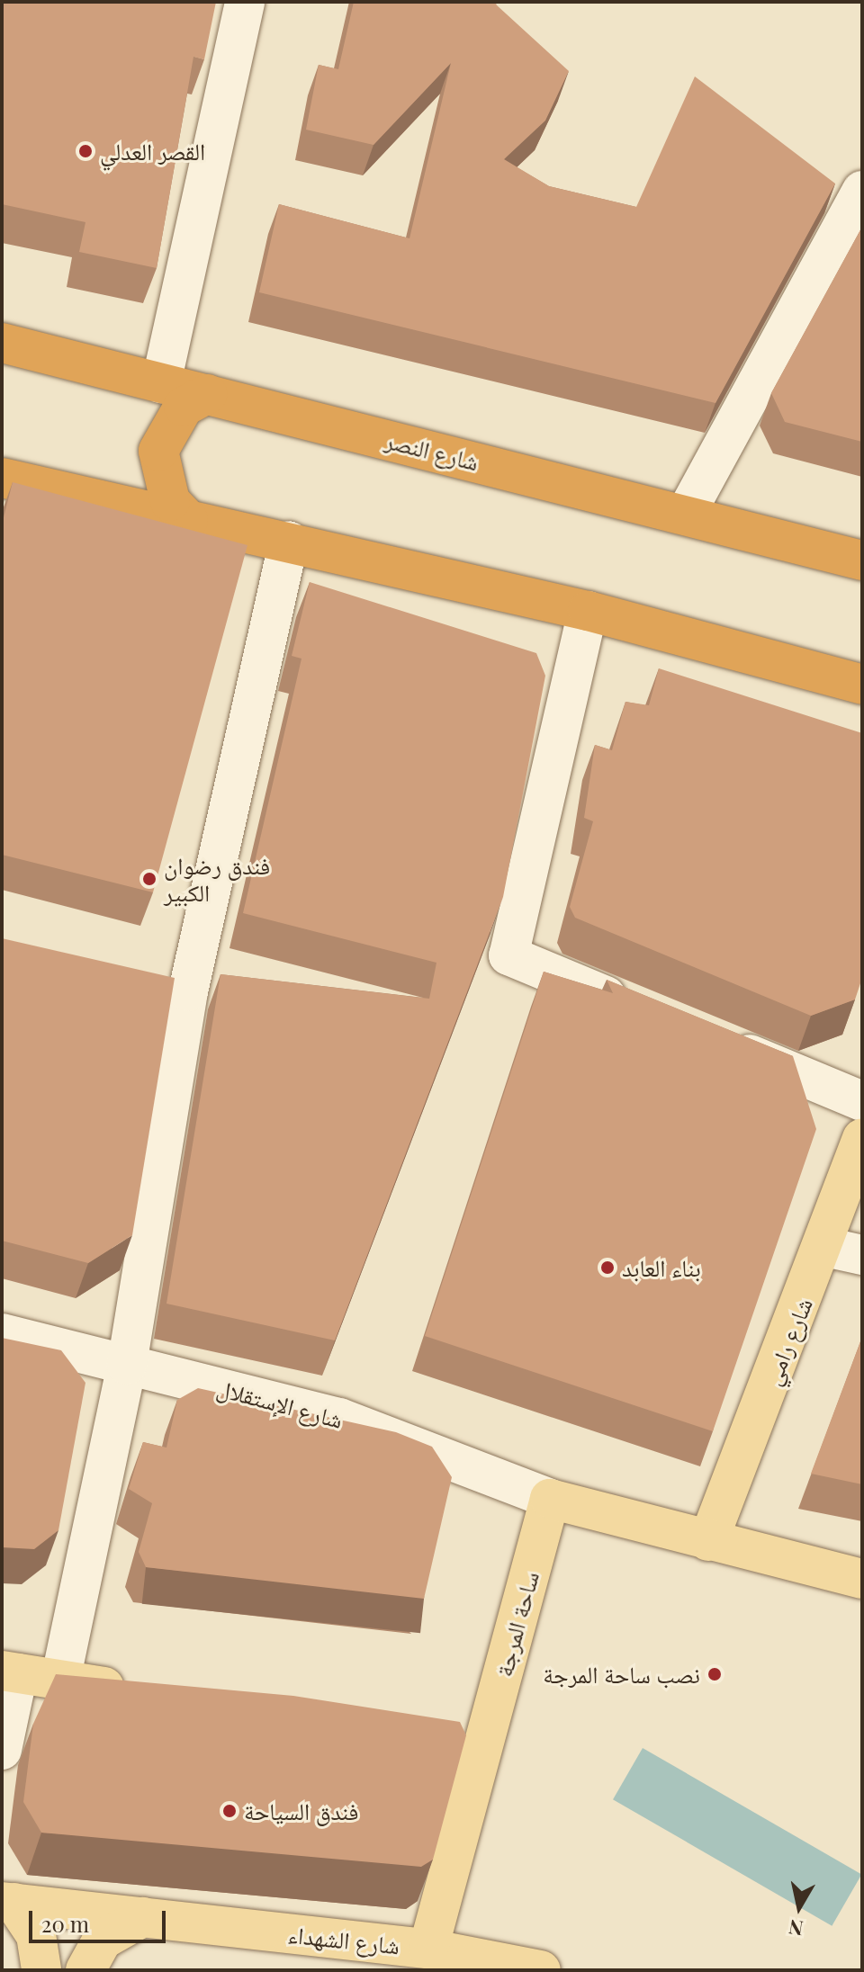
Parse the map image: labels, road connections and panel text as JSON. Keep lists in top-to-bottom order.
{
  "streets": {
    "highway": ["شارع النصر"],
    "main road": ["شارع رامي", "ساحة المرجة", "شارع الشهداء"],
    "street": ["شارع الإستقلال"]
  },
  "crossings": [
    ["شارع الإستقلال", "ساحة المرجة"],
    ["ساحة المرجة", "شارع الشهداء"]
  ],
  "places": [
    "القصر العدلي",
    "فندق رضوان الكبير",
    "بناء العابد",
    "نصب ساحة المرجة",
    "فندق السياحة"
  ],
  "scale_bar": "20 m",
  "north": "bottom"
}
